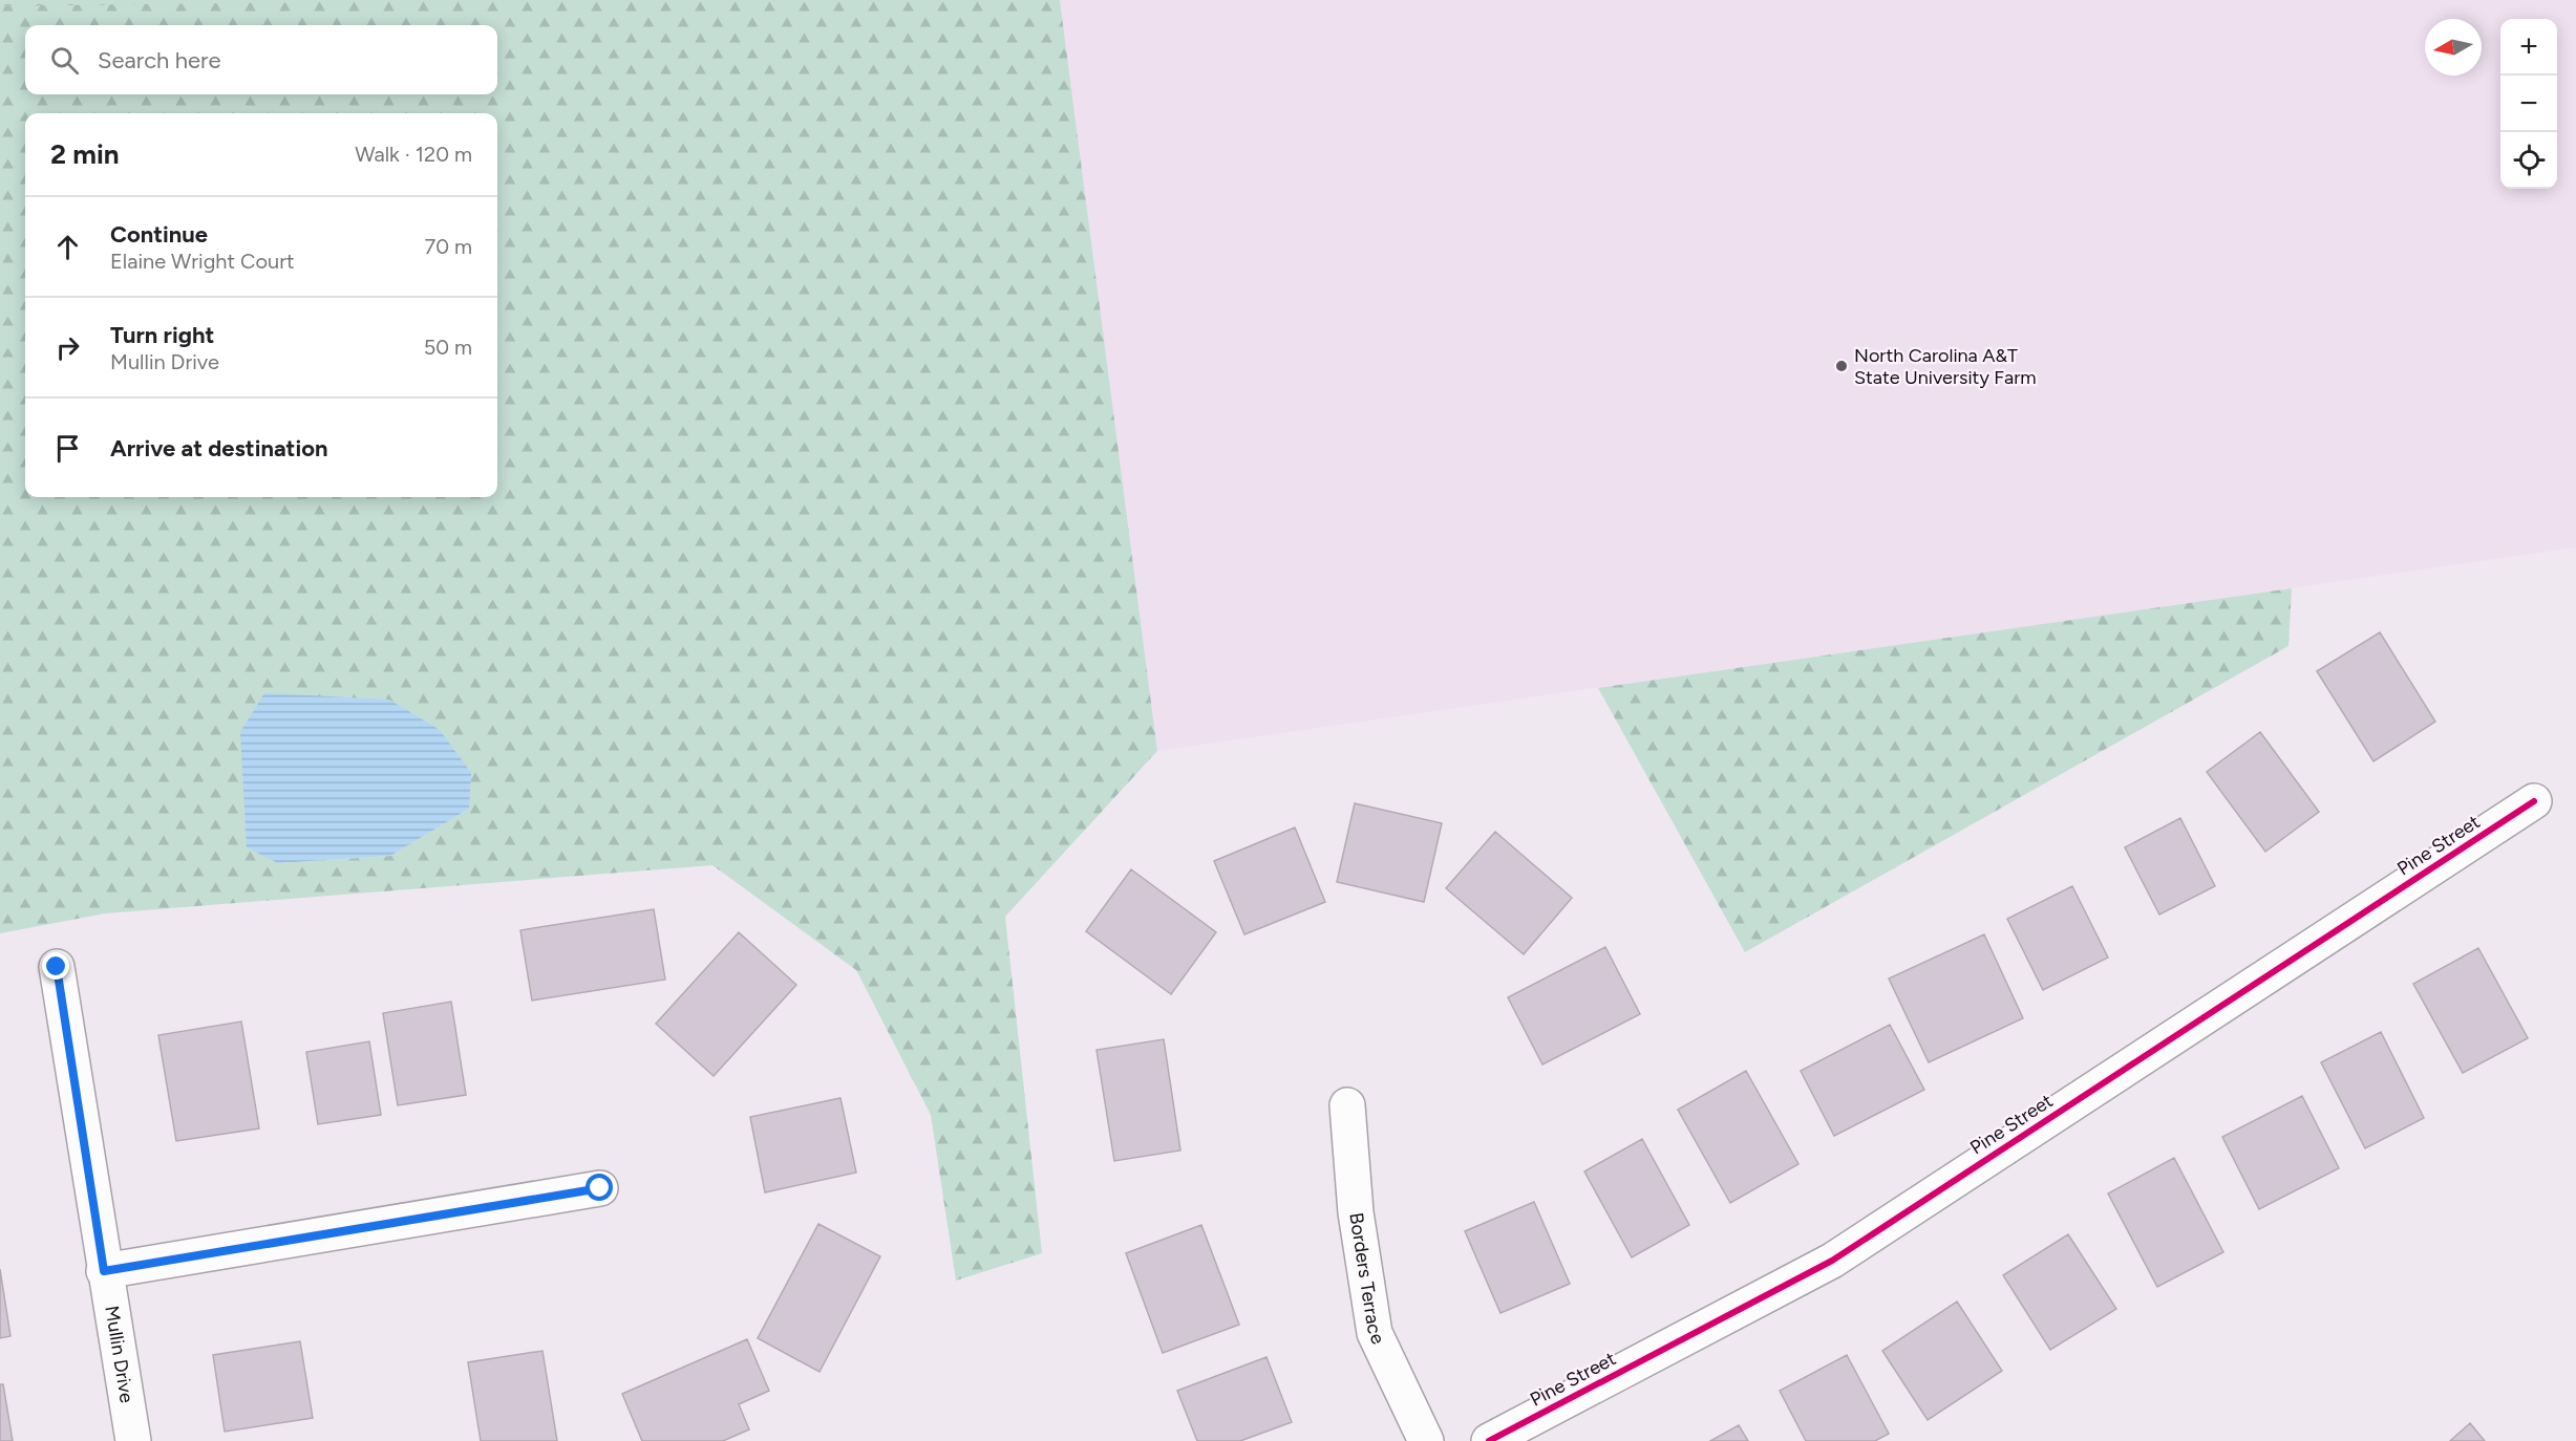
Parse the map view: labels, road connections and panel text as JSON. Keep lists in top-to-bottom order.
{
  "streets": {
    "street": ["Pine Street", "Borders Terrace", "Mullin Drive"]
  },
  "places": ["North Carolina A&T State University Farm"],
  "north": "left",
  "page": {
    "map_buttons": ["+", "−"],
    "search": "Search here",
    "heading": ["2 min", "Walk · 120 m"],
    "list": [
      ["Continue", "Elaine Wright Court", "70 m"],
      ["Turn right", "Mullin Drive", "50 m"],
      "Arrive at destination"
    ]
  }
}
